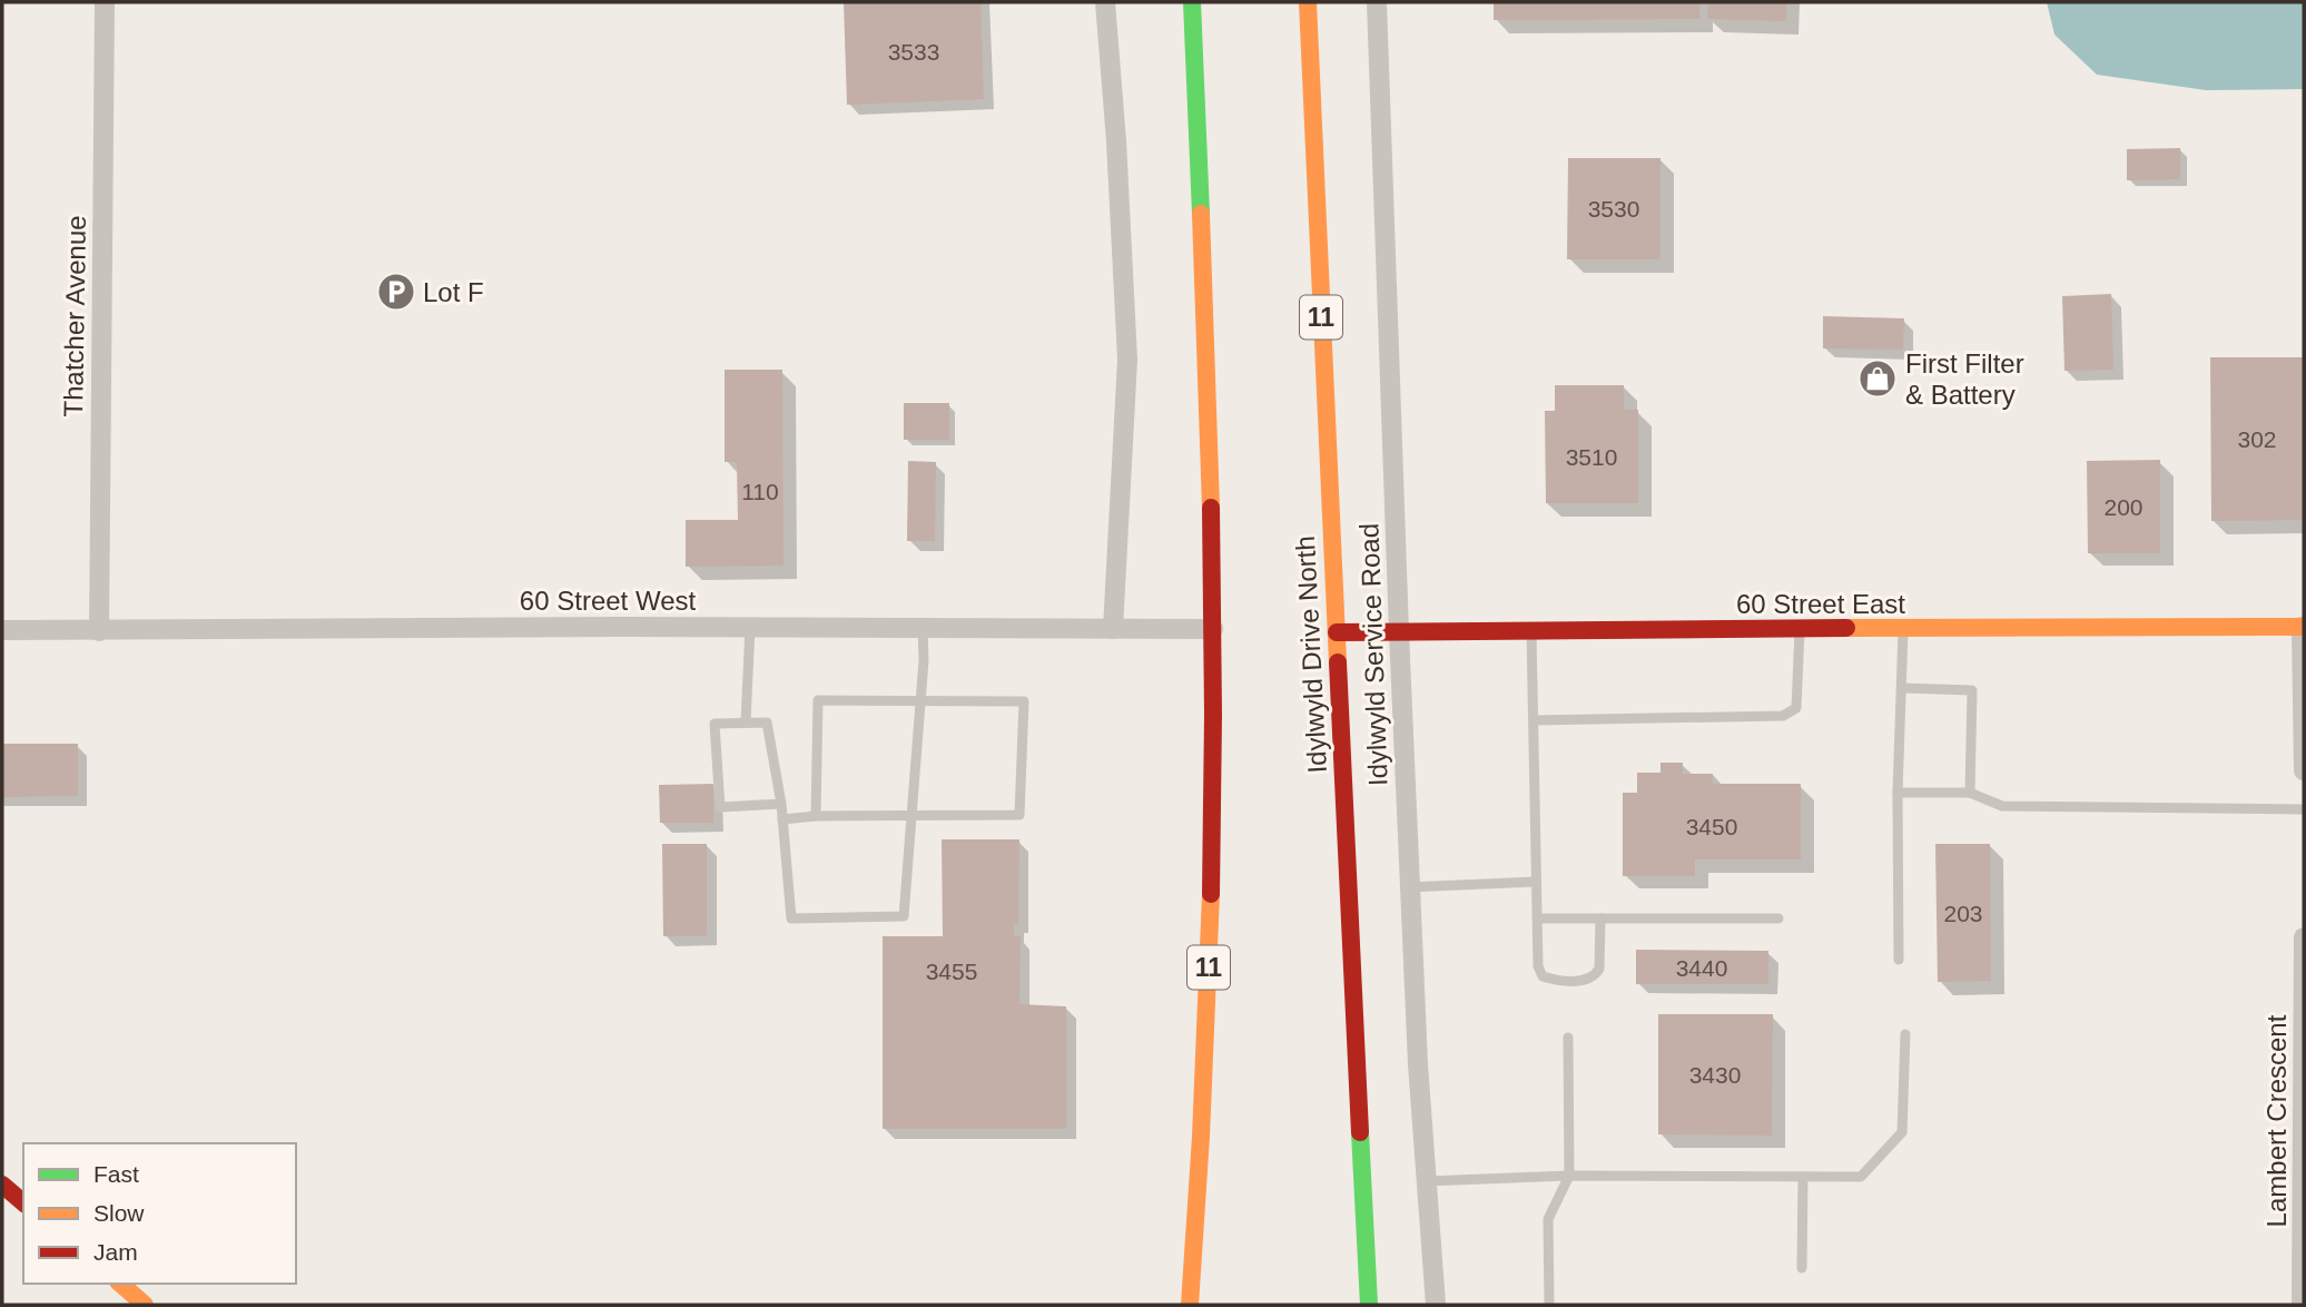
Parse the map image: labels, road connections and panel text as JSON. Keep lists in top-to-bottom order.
{
  "streets": {
    "main road": ["11", "60 Street East", "Idylwyld Drive North"],
    "street": [
      "Thatcher Avenue",
      "60 Street West",
      "Idylwyld Service Road",
      "Lambert Crescent"
    ]
  },
  "crossings": [
    ["Thatcher Avenue", "60 Street West"],
    ["11", "60 Street West"],
    ["60 Street East", "Idylwyld Drive North"],
    ["60 Street East", "Idylwyld Service Road"]
  ],
  "places": {
    "parking": ["Lot F"],
    "shop": ["First Filter & Battery"]
  },
  "house_numbers": [
    "3533",
    "3530",
    "302",
    "3510",
    "110",
    "200",
    "3450",
    "203",
    "3440",
    "3455",
    "3430"
  ],
  "legend": ["Fast", "Slow", "Jam"]
}
